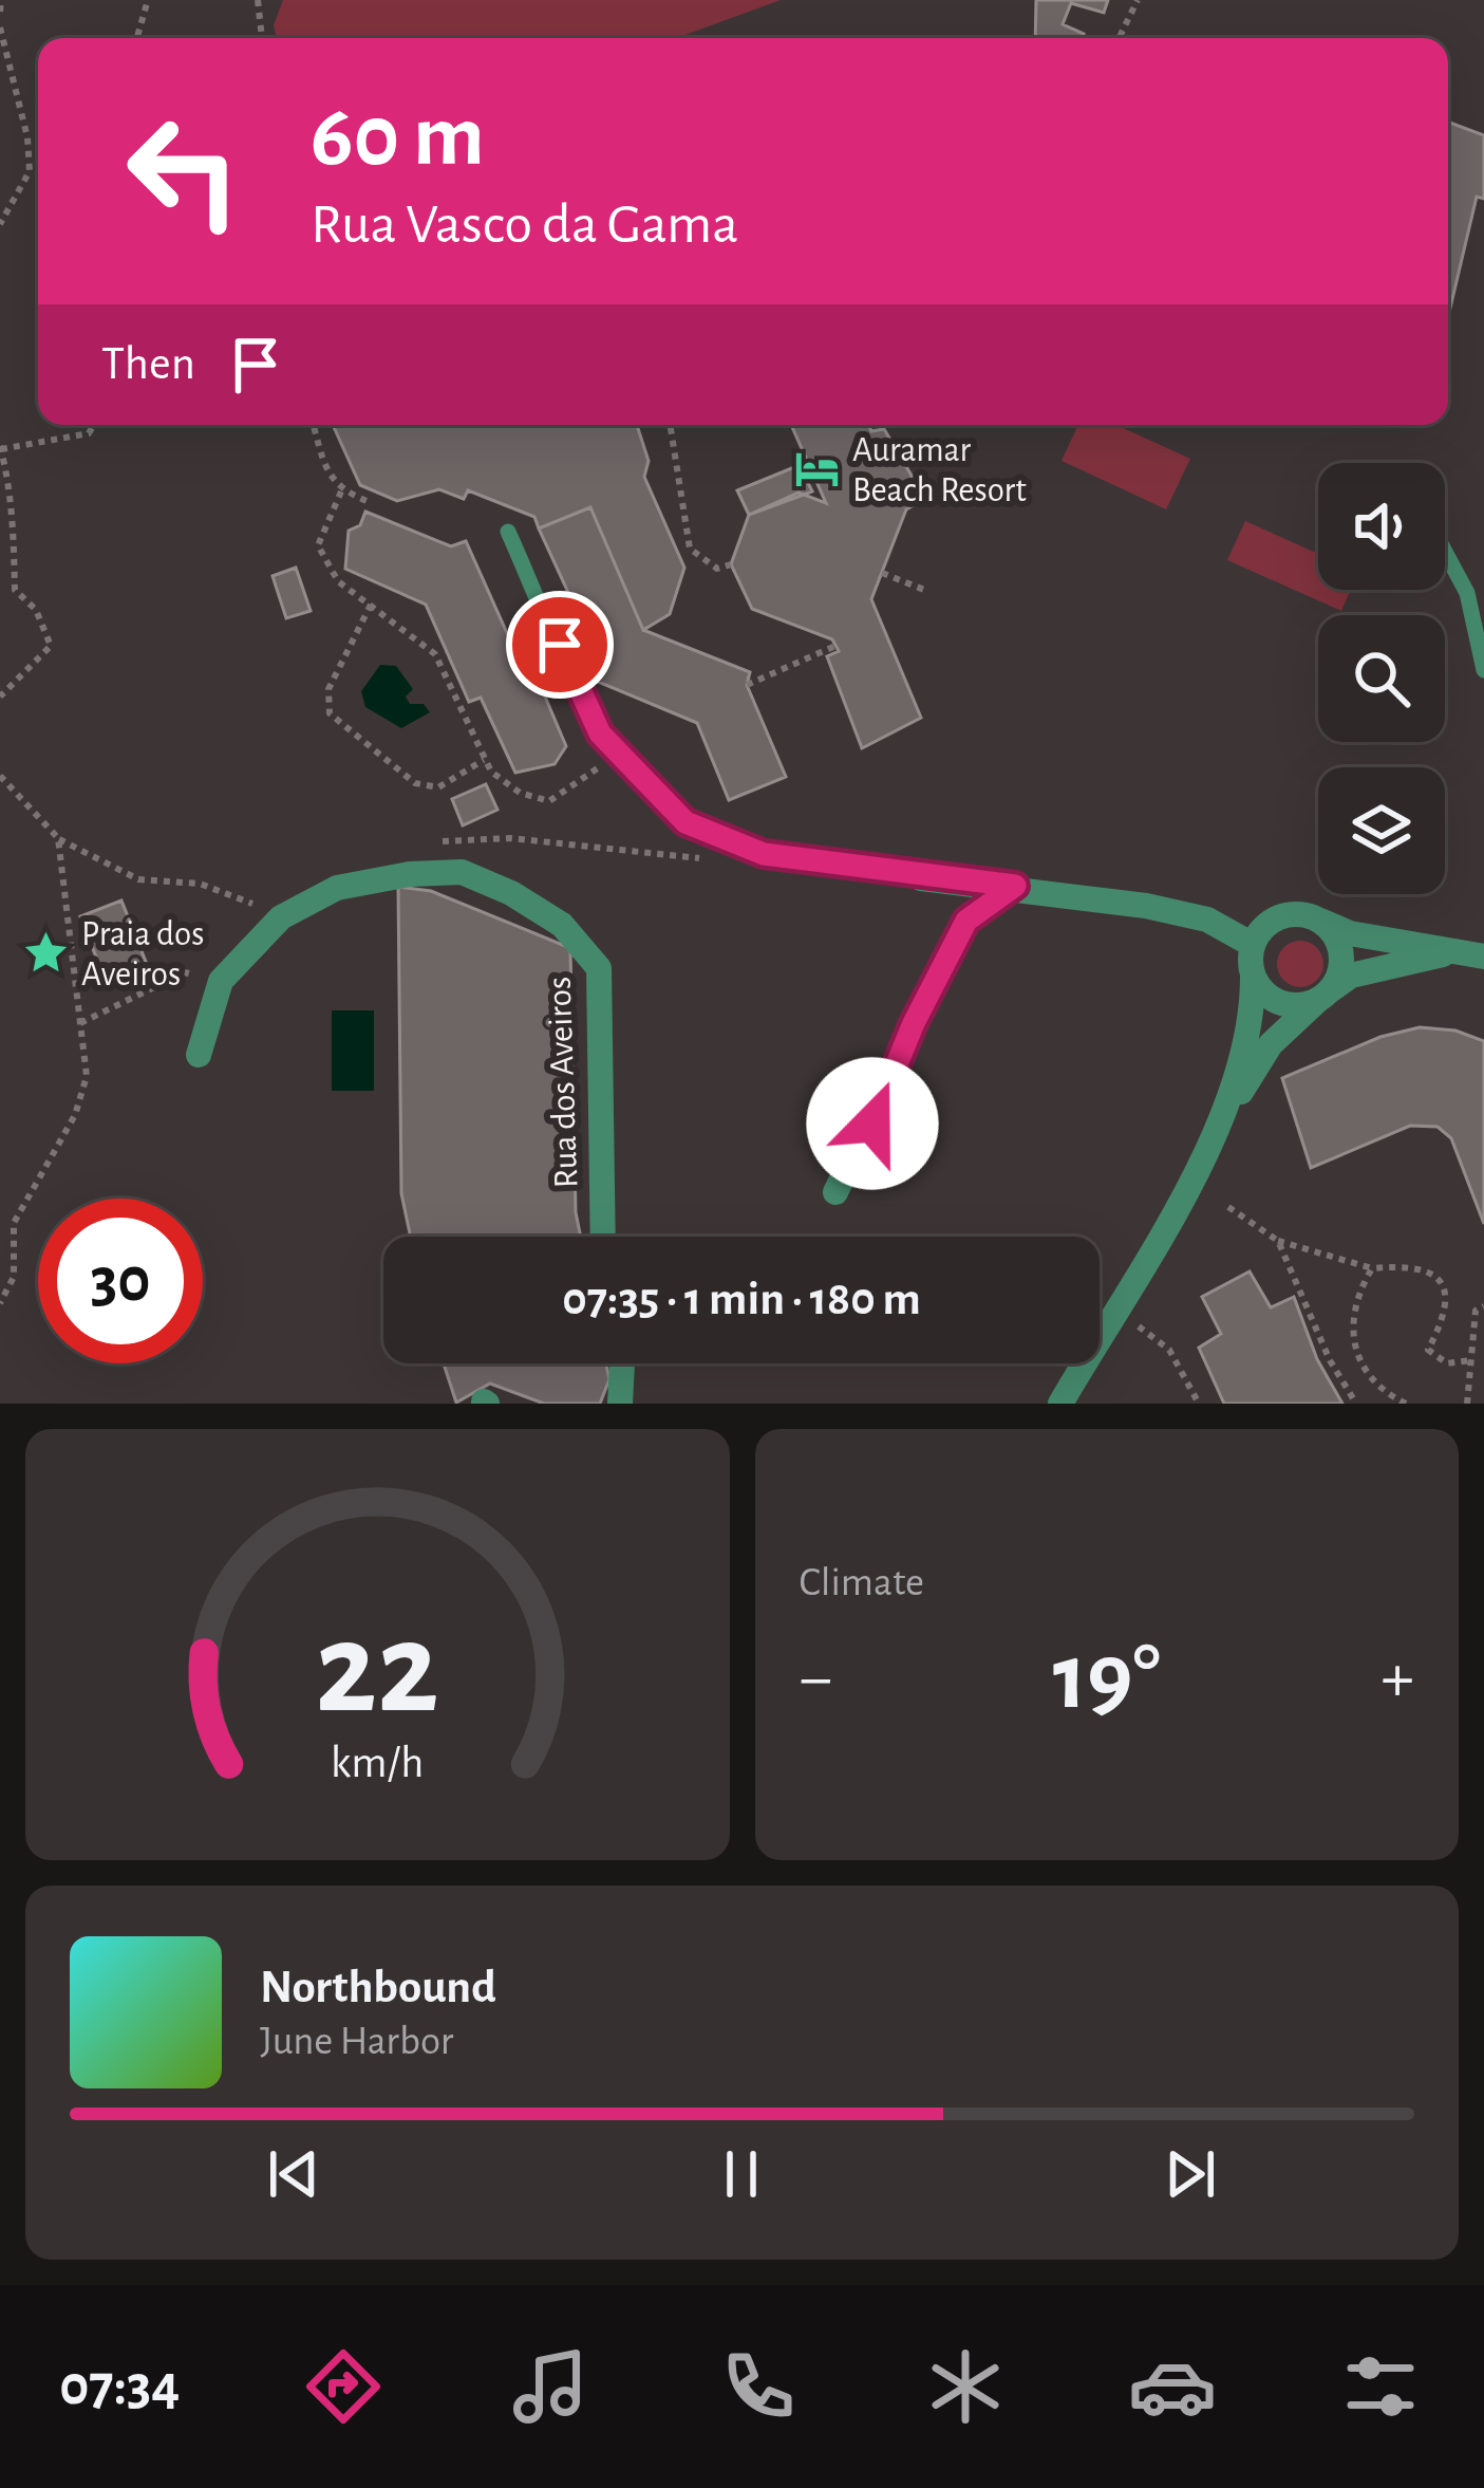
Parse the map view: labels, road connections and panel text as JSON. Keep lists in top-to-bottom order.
{
  "streets": {
    "street": ["Rua dos Aveiros"]
  },
  "places": {
    "hotel": ["Auramar Beach Resort"],
    "place": ["Praia dos Aveiros"]
  },
  "page": {
    "turn": ["60 m", "Rua Vasco da Gama"],
    "then": "Then",
    "limit": "30",
    "trip": "07:35 · 1 min · 180 m",
    "tile": "Climate",
    "heat": ["−", "19°", "+"],
    "song": ["Northbound", "June Harbor"],
    "tabs": "07:34",
    "gauge": ["22", "km/h"]
  }
}
